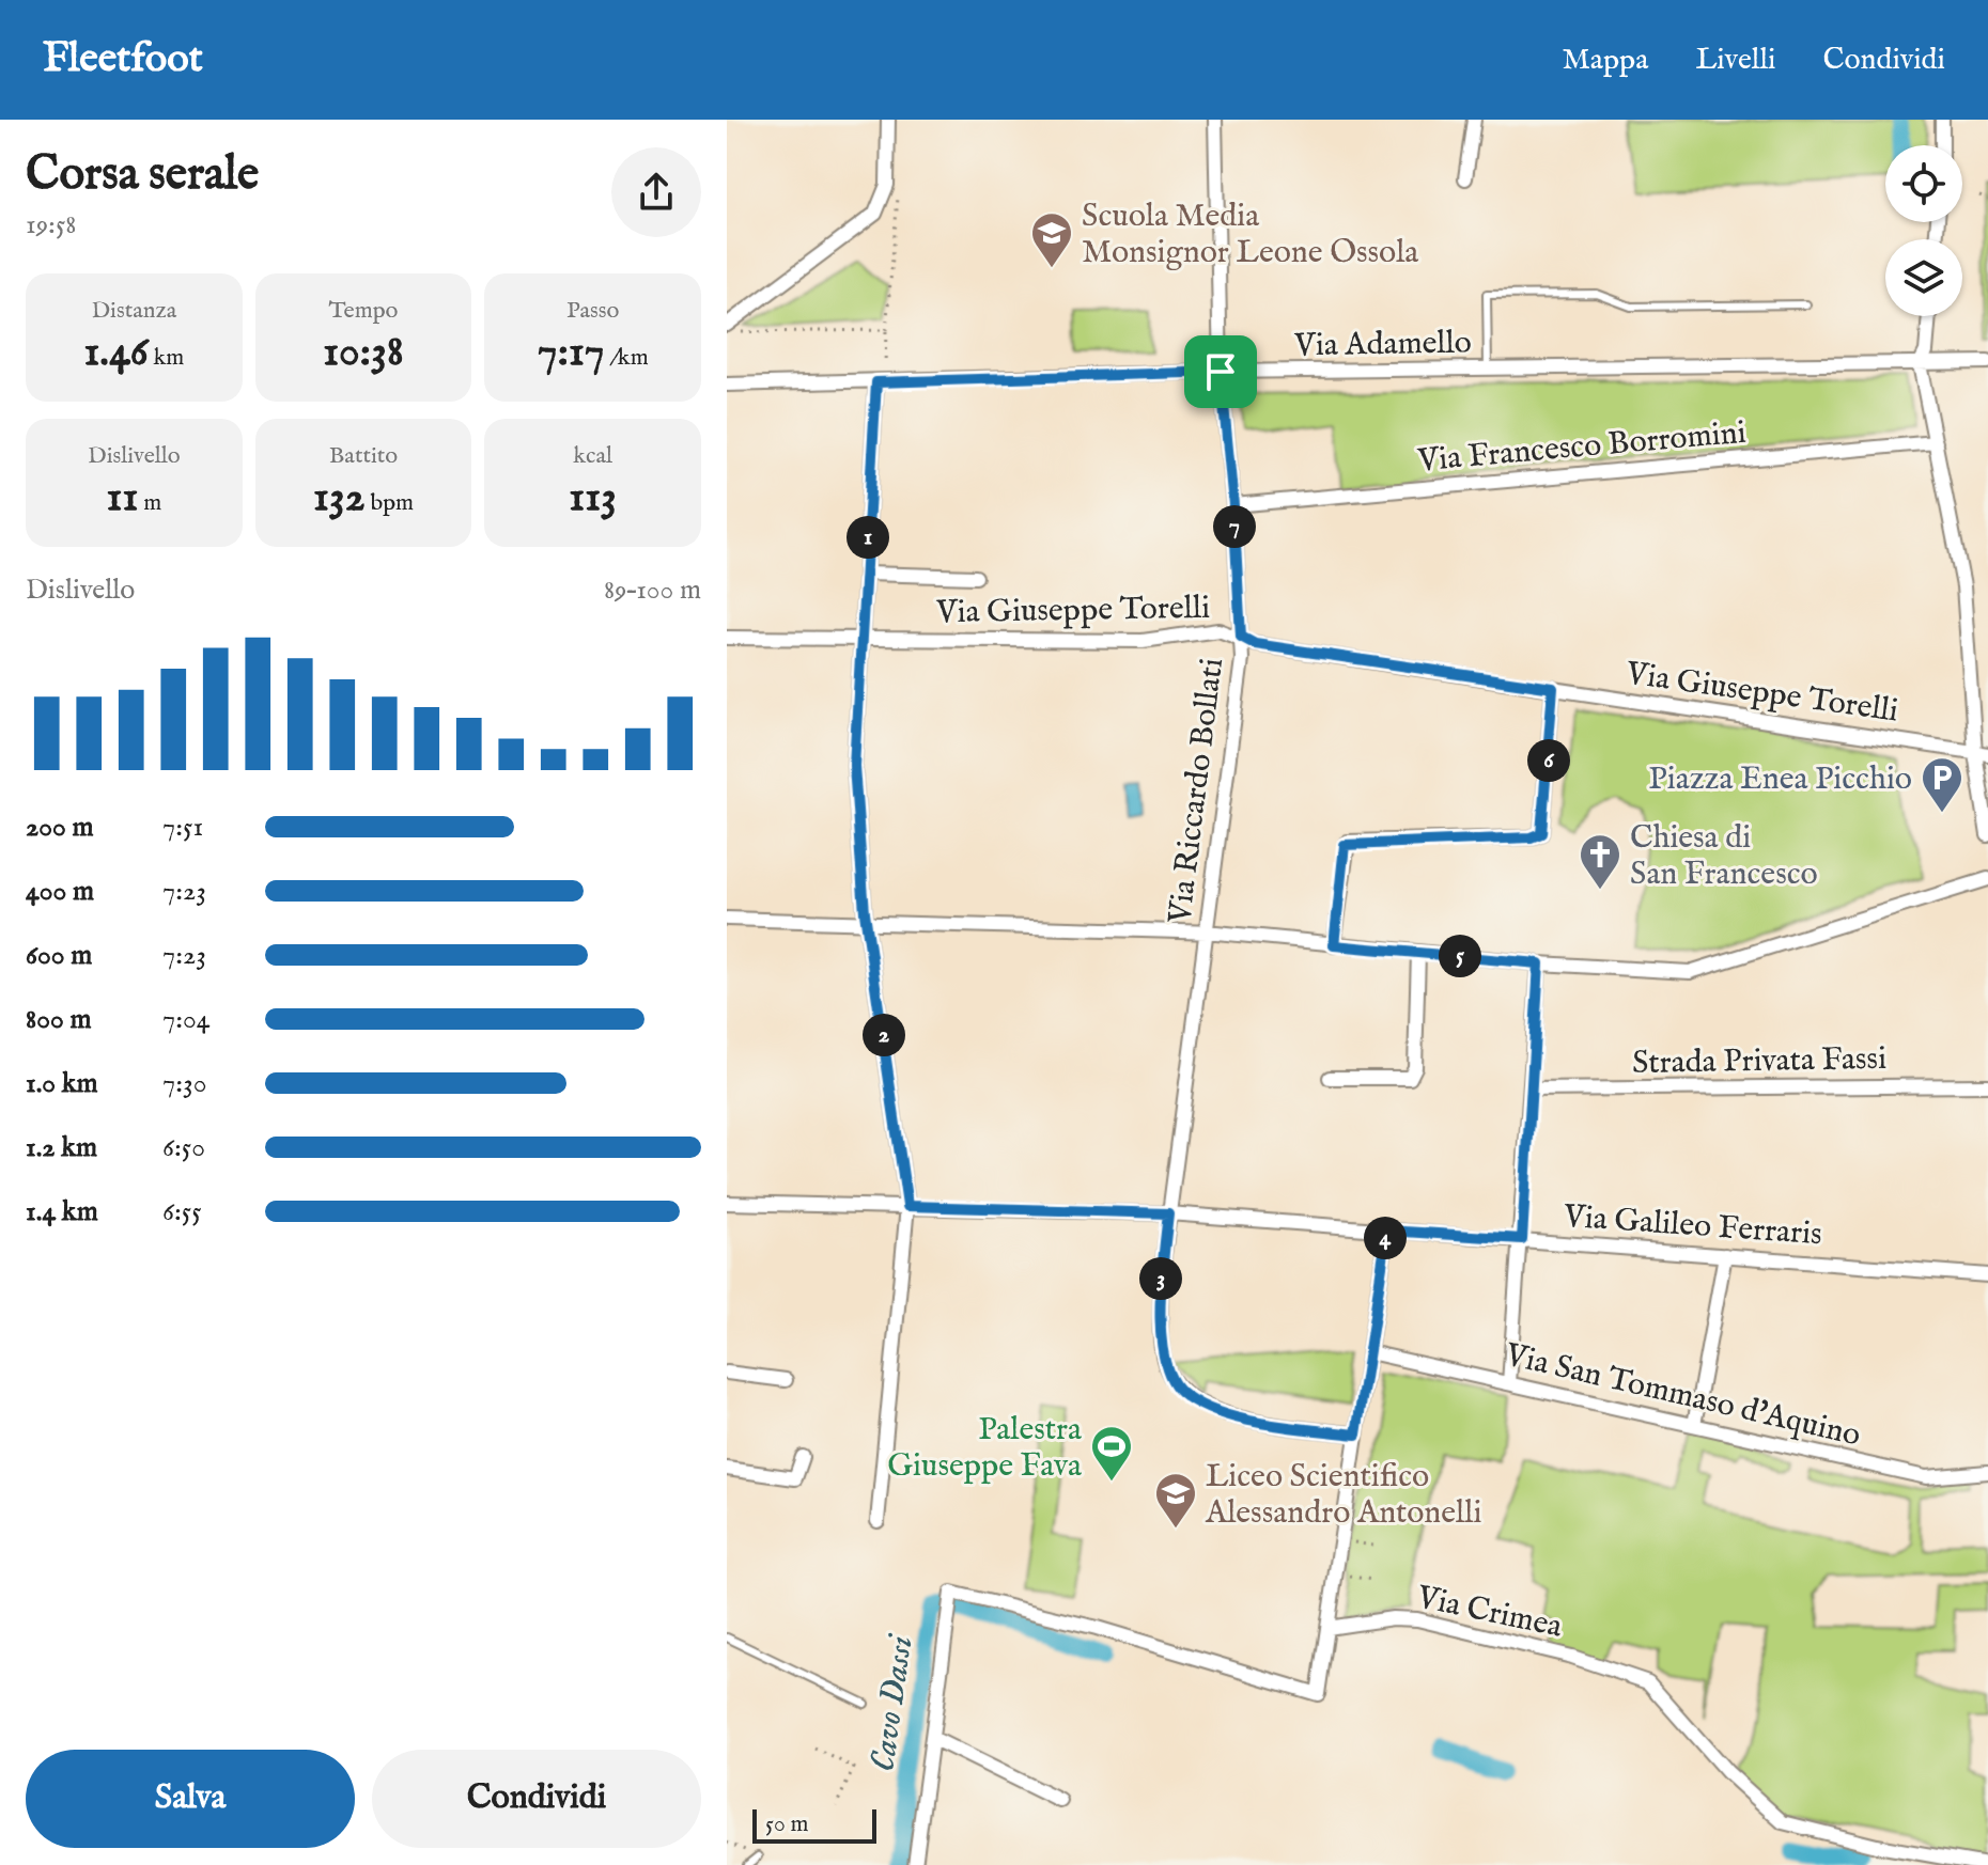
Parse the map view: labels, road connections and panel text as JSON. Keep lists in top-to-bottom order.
{
  "streets": {
    "street": [
      "Via Adamello",
      "Via Francesco Borromini",
      "Via Giuseppe Torelli",
      "Via Riccardo Bollati",
      "Strada Privata Fassi",
      "Via Galileo Ferraris",
      "Via San Tommaso d'Aquino",
      "Via Crimea"
    ]
  },
  "crossings": [
    ["Via Adamello", "Via Riccardo Bollati"],
    ["Via Francesco Borromini", "Via Riccardo Bollati"],
    ["Via Giuseppe Torelli", "Via Riccardo Bollati"],
    ["Via Riccardo Bollati", "Via Galileo Ferraris"]
  ],
  "water": ["Cavo Dassi"],
  "places": {
    "school or university": ["Scuola Media Monsignor Leone Ossola", "Liceo Scientifico Alessandro Antonelli"],
    "parking": ["Piazza Enea Picchio"],
    "church": ["Chiesa di San Francesco"],
    "sports": ["Palestra Giuseppe Fava"]
  },
  "scale_bar": "50 m",
  "page": {
    "header": "Fleetfoot",
    "nav": ["Mappa", "Livelli", "Condividi"],
    "heading": ["Corsa serale", "19:58"],
    "stats": [
      ["Distanza", "1.46 km"],
      ["Tempo", "10:38"],
      ["Passo", "7:17 /km"],
      ["Dislivello", "11 m"],
      ["Battito", "132 bpm"],
      ["kcal", "113"]
    ],
    "pins": [
      "7",
      "1",
      "6",
      "5",
      "2",
      "4",
      "3"
    ],
    "chart": ["Dislivello", "89–100 m"],
    "list": [
      {
        "name": "200 m",
        "note": "7:51"
      },
      {
        "name": "400 m",
        "note": "7:23"
      },
      {
        "name": "600 m",
        "note": "7:23"
      },
      {
        "name": "800 m",
        "note": "7:04"
      },
      {
        "name": "1.0 km",
        "note": "7:30"
      },
      {
        "name": "1.2 km",
        "note": "6:50"
      },
      {
        "name": "1.4 km",
        "note": "6:55"
      }
    ],
    "buttons": ["Salva", "Condividi"],
    "scale": "50 m"
  }
}
